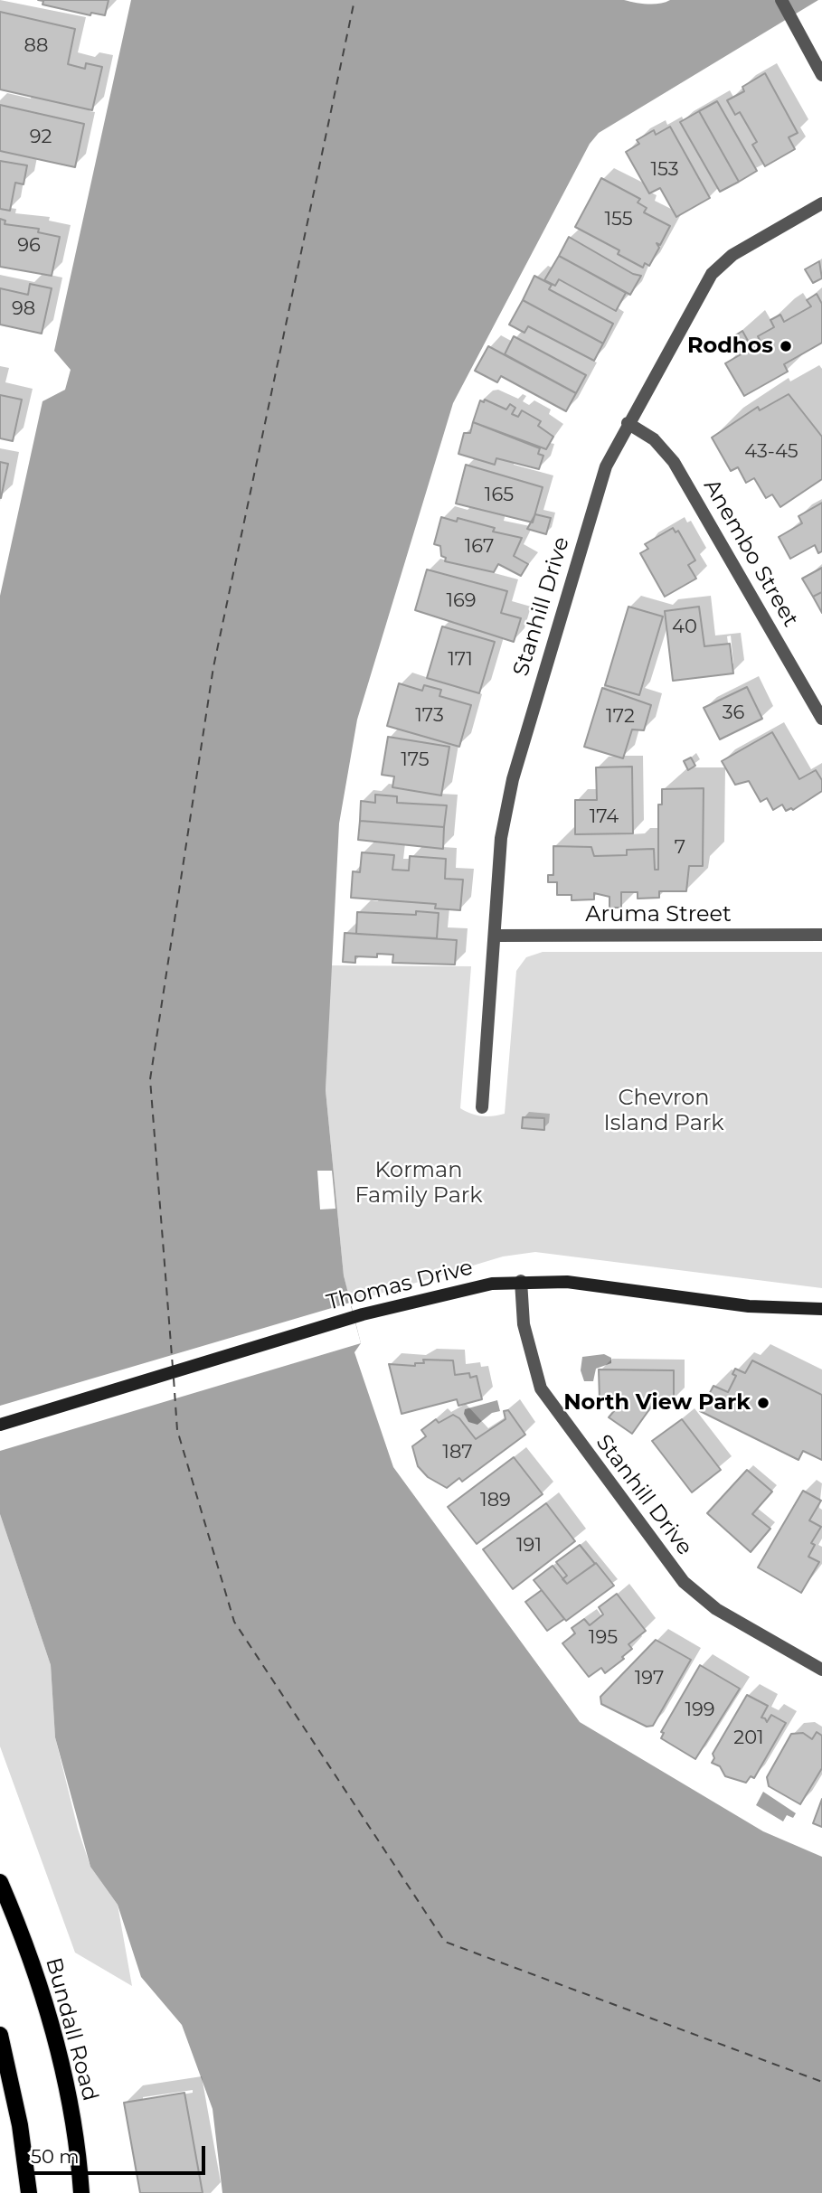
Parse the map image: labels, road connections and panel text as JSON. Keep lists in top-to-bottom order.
{
  "streets": {
    "main road": ["Thomas Drive", "Bundall Road"],
    "street": ["Anembo Street", "Stanhill Drive", "Aruma Street"]
  },
  "crossings": [
    ["Anembo Street", "Stanhill Drive"],
    ["Stanhill Drive", "Aruma Street"],
    ["Stanhill Drive", "Thomas Drive"]
  ],
  "parks": ["Chevron Island Park", "Korman Family Park"],
  "places": ["Rodhos", "North View Park"],
  "house_numbers": [
    "88",
    "92",
    "153",
    "155",
    "96",
    "98",
    "43-45",
    "165",
    "167",
    "169",
    "40",
    "171",
    "36",
    "173",
    "172",
    "175",
    "174",
    "7",
    "187",
    "189",
    "191",
    "195",
    "197",
    "199",
    "201"
  ],
  "scale_bar": "50 m"
}
